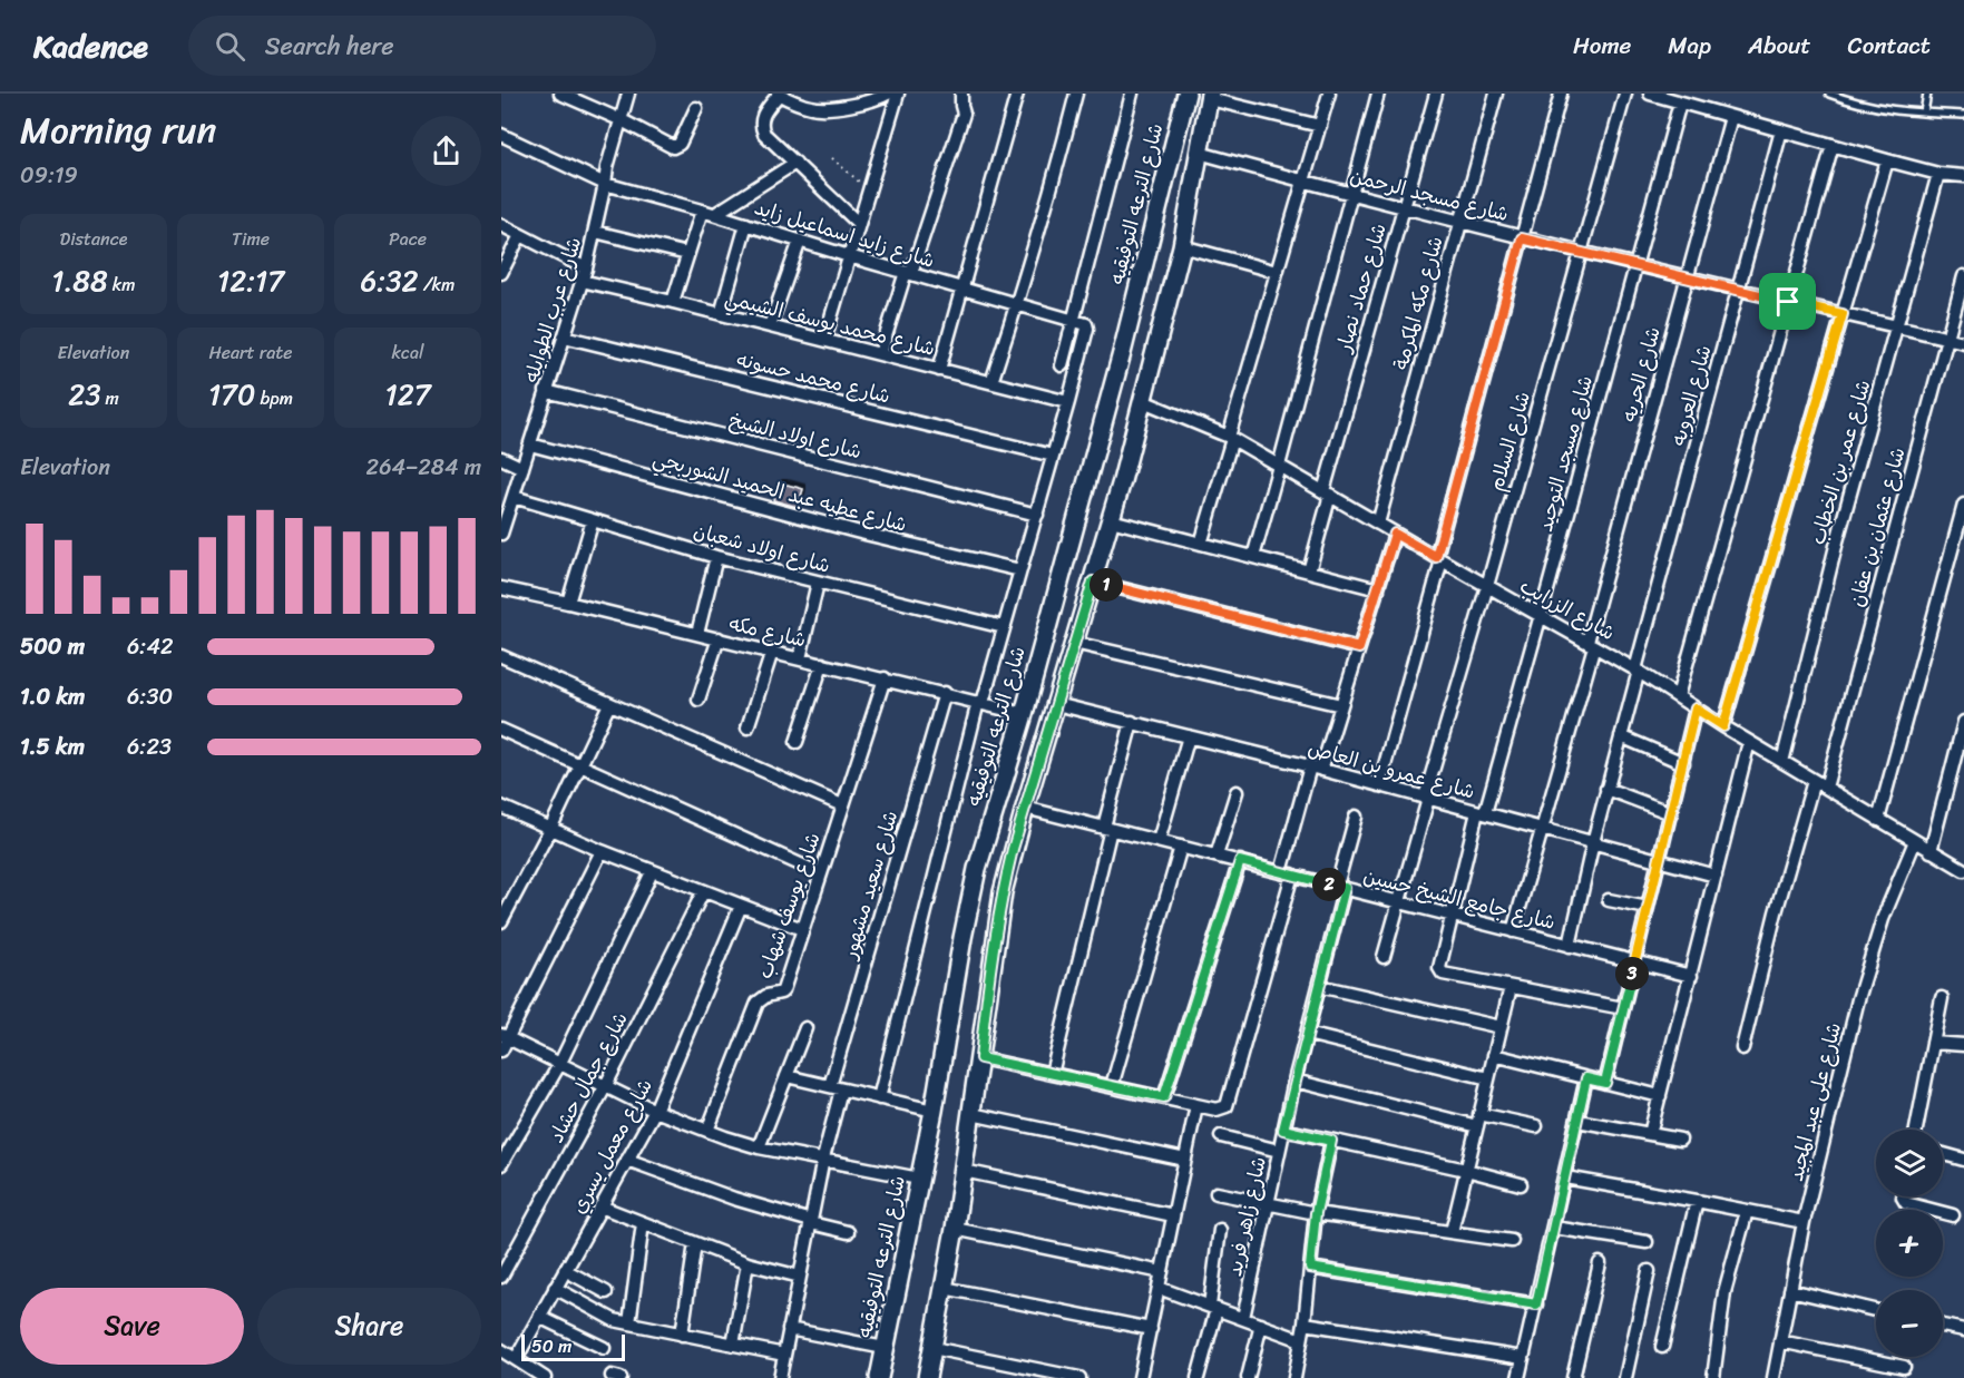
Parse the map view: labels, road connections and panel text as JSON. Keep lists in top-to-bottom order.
{
  "streets": {
    "main road": ["شارع الترعه التوفيقيه"],
    "street": [
      "شارع مسجد الرحمن",
      "شارع زايد اسماعيل زايد",
      "شارع حماد نصار",
      "شارع مكه المكرمة",
      "شارع عرب الطوايله",
      "شارع محمد يوسف الشيمي",
      "شارع الحريه",
      "شارع محمد حسونه",
      "شارع العروبه",
      "شارع اولاد الشيخ",
      "شارع السلام",
      "شارع مسجد التوحيد",
      "شارع عمر بن الخطاب",
      "شارع عطيه عبد الحميد الشوربجي",
      "شارع عثمان بن عفان",
      "شارع اولاد شعبان",
      "شارع الزرايب",
      "شارع مكه",
      "شارع عمرو بن العاص",
      "شارع سعيد مشهور",
      "شارع جامع الشيخ حسين",
      "شارع يوسف شهاب",
      "شارع جمال حشاد",
      "شارع على عبد المجيد",
      "شارع معمل يسري",
      "شارع زاهر فريد"
    ]
  },
  "crossings": [
    ["شارع مسجد الرحمن", "شارع حماد نصار"],
    ["شارع مسجد الرحمن", "شارع مكه المكرمة"],
    ["شارع مسجد الرحمن", "شارع الحريه"],
    ["شارع مسجد الرحمن", "شارع العروبه"],
    ["شارع مسجد الرحمن", "شارع السلام"],
    ["شارع مسجد الرحمن", "شارع مسجد التوحيد"],
    ["شارع مسجد الرحمن", "شارع عمر بن الخطاب"],
    ["شارع مسجد الرحمن", "شارع عثمان بن عفان"],
    ["شارع الترعه التوفيقيه", "شارع مكه"],
    ["شارع زايد اسماعيل زايد", "شارع عرب الطوايله"],
    ["شارع حماد نصار", "شارع الزرايب"],
    ["شارع مكه المكرمة", "شارع الزرايب"],
    ["شارع عرب الطوايله", "شارع محمد يوسف الشيمي"],
    ["شارع عرب الطوايله", "شارع محمد حسونه"],
    ["شارع عرب الطوايله", "شارع اولاد الشيخ"],
    ["شارع عرب الطوايله", "شارع عطيه عبد الحميد الشوربجي"],
    ["شارع عرب الطوايله", "شارع اولاد شعبان"],
    ["شارع الحريه", "شارع الزرايب"],
    ["شارع الحريه", "شارع عمرو بن العاص"],
    ["شارع الحريه", "شارع جامع الشيخ حسين"],
    ["شارع العروبه", "شارع الزرايب"],
    ["شارع العروبه", "شارع عمرو بن العاص"],
    ["شارع العروبه", "شارع جامع الشيخ حسين"],
    ["شارع السلام", "شارع الزرايب"],
    ["شارع السلام", "شارع عمرو بن العاص"],
    ["شارع السلام", "شارع جامع الشيخ حسين"],
    ["شارع مسجد التوحيد", "شارع الزرايب"],
    ["شارع مسجد التوحيد", "شارع عمرو بن العاص"],
    ["شارع مسجد التوحيد", "شارع جامع الشيخ حسين"],
    ["شارع عمر بن الخطاب", "شارع الزرايب"],
    ["شارع عثمان بن عفان", "شارع الزرايب"],
    ["شارع الزرايب", "شارع على عبد المجيد"],
    ["شارع مكه", "شارع سعيد مشهور"],
    ["شارع مكه", "شارع يوسف شهاب"],
    ["شارع جامع الشيخ حسين", "شارع زاهر فريد"]
  ],
  "scale_bar": "50 m",
  "page": {
    "header": "Kadence",
    "search": "Search here",
    "nav": [
      "Home",
      "Map",
      "About",
      "Contact"
    ],
    "heading": ["Morning run", "09:19"],
    "stats": [
      ["Distance", "1.88 km"],
      ["Time", "12:17"],
      ["Pace", "6:32 /km"],
      ["Elevation", "23 m"],
      ["Heart rate", "170 bpm"],
      ["kcal", "127"]
    ],
    "chart": ["Elevation", "264–284 m"],
    "pins": ["1", "2", "3"],
    "list": [
      {
        "name": "500 m",
        "note": "6:42"
      },
      {
        "name": "1.0 km",
        "note": "6:30"
      },
      {
        "name": "1.5 km",
        "note": "6:23"
      }
    ],
    "map_buttons": ["+", "−"],
    "buttons": ["Save", "Share"],
    "scale": "50 m"
  }
}
